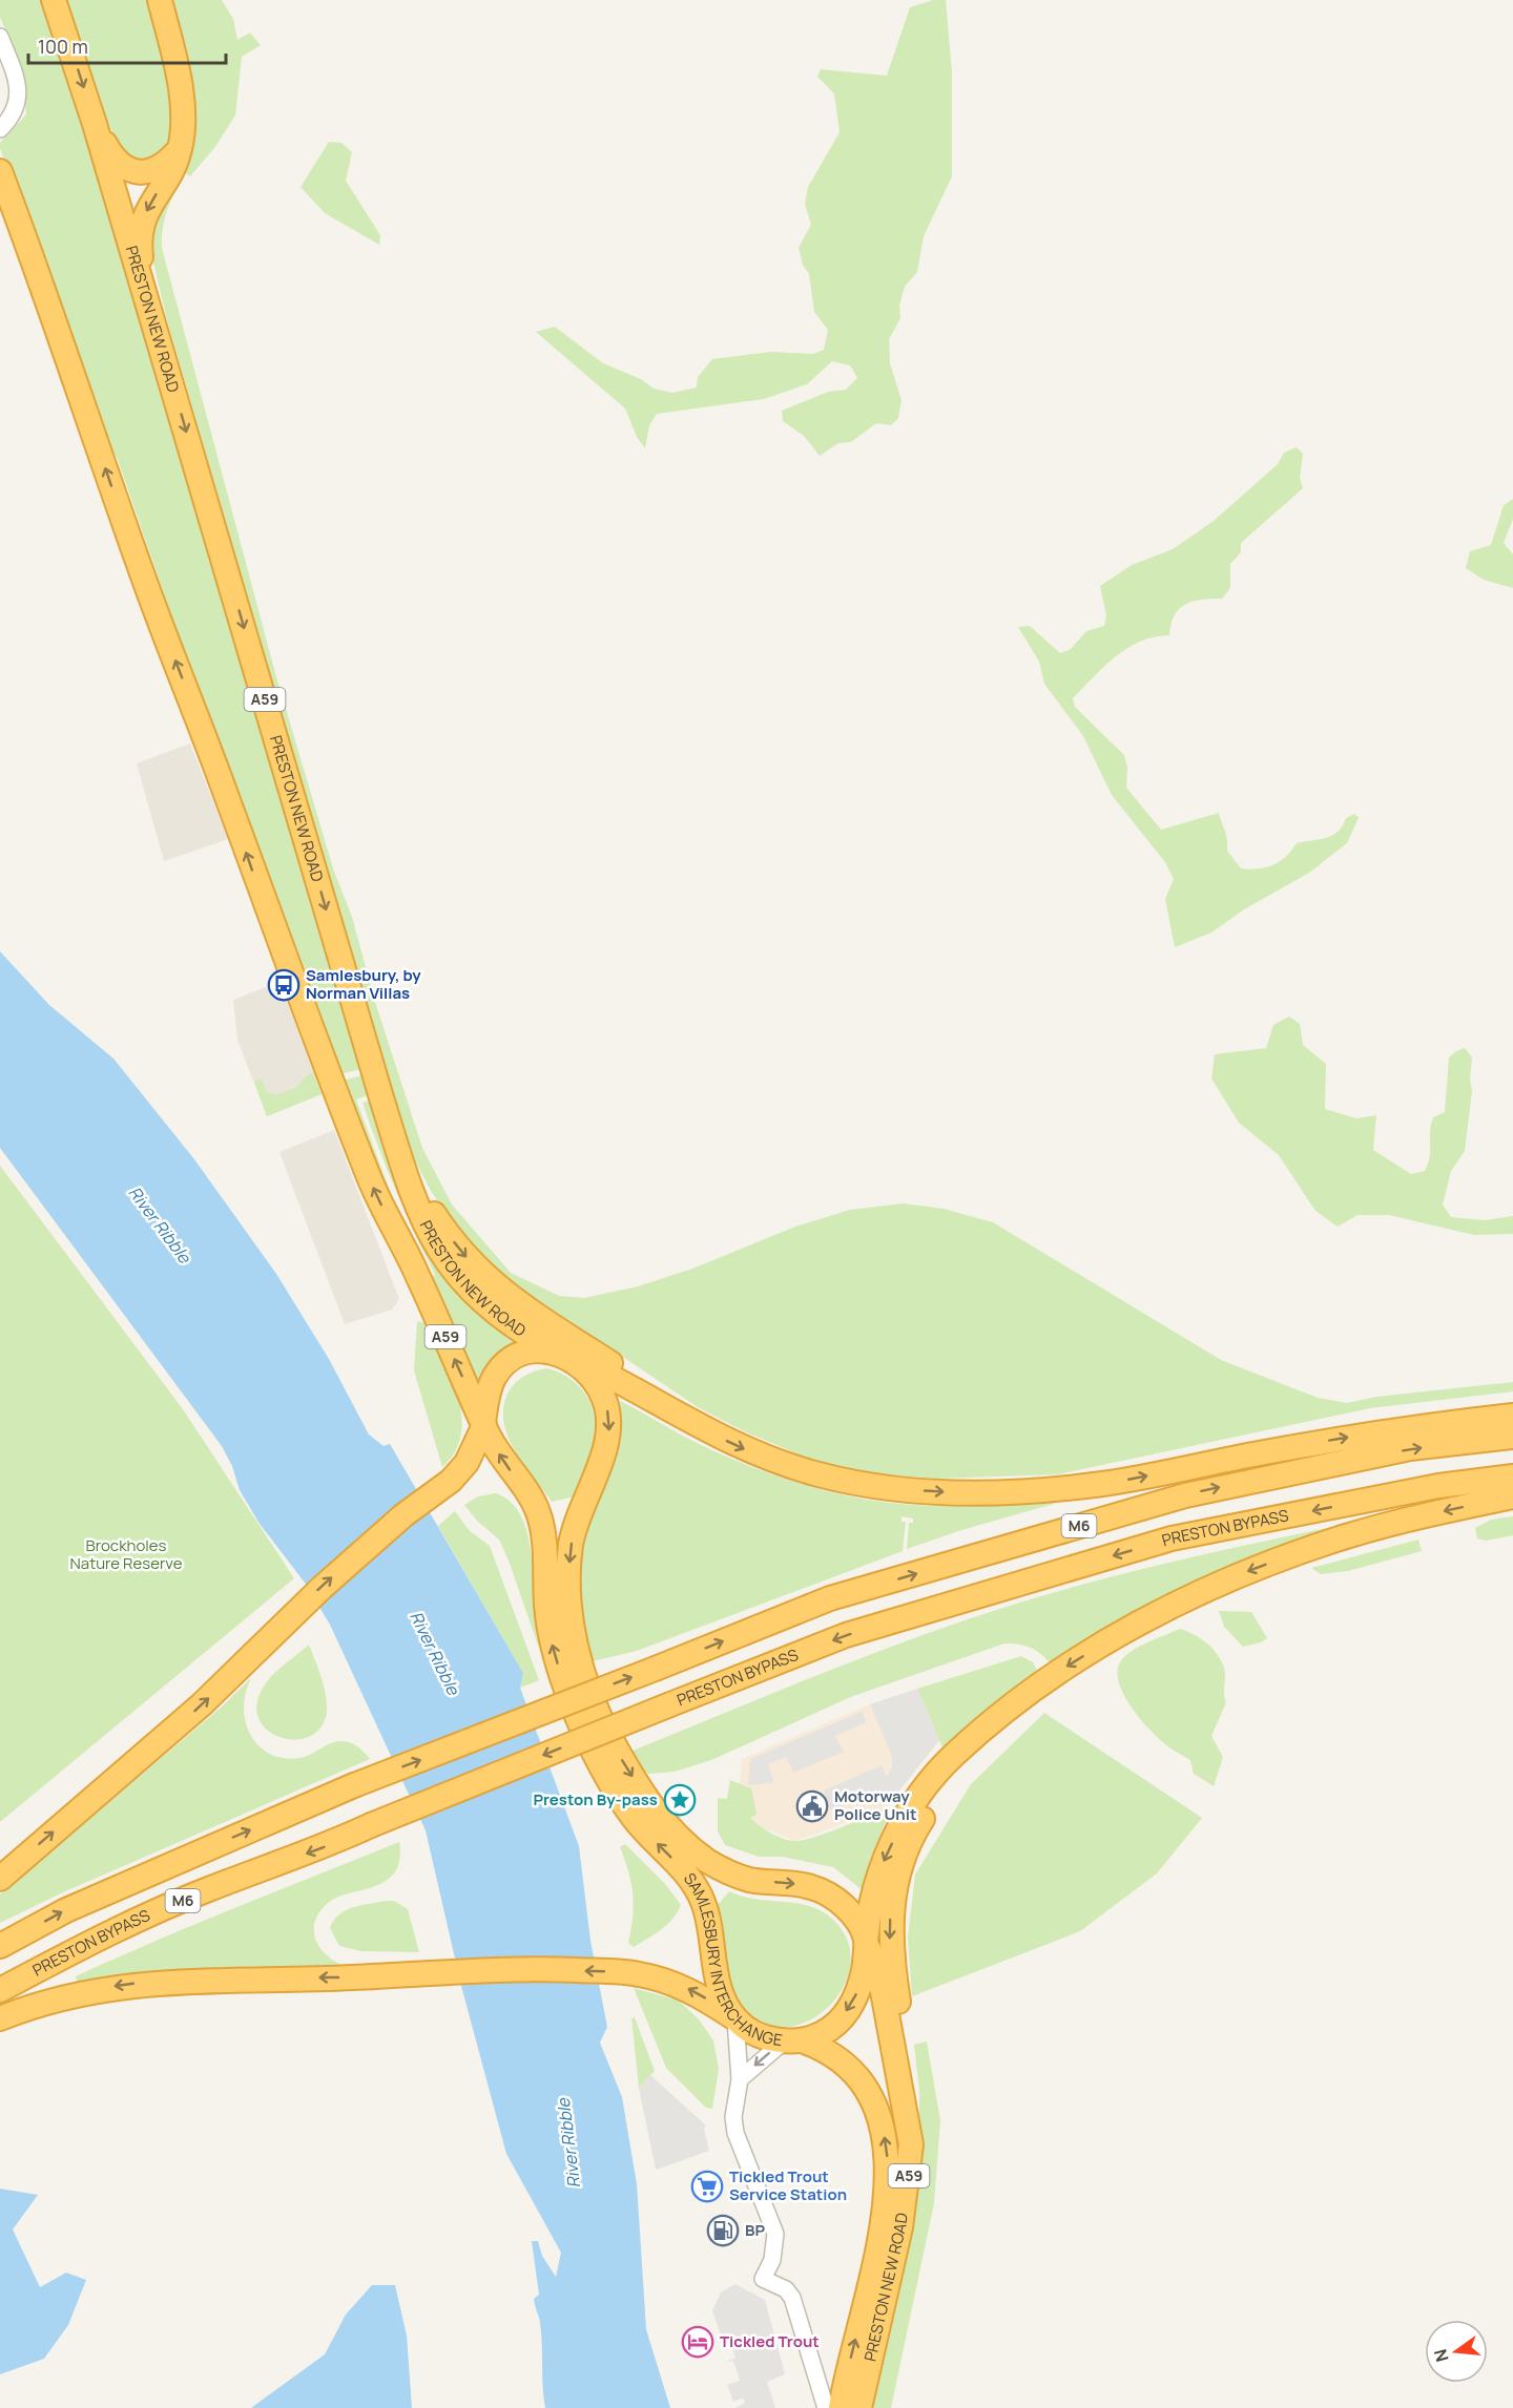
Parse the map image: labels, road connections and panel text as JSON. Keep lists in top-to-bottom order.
{
  "streets": {
    "highway": [
      "PRESTON NEW ROAD",
      "A59",
      "M6",
      "PRESTON BYPASS",
      "SAMLESBURY INTERCHANGE"
    ]
  },
  "crossings": [
    ["PRESTON NEW ROAD", "SAMLESBURY INTERCHANGE"]
  ],
  "water": ["River Ribble"],
  "parks": ["Brockholes Nature Reserve"],
  "places": {
    "bus stop": ["Samlesbury, by Norman Villas"],
    "place": ["Preston By-pass"],
    "public building": ["Motorway Police Unit"],
    "supermarket": ["Tickled Trout Service Station"],
    "fuel station": ["BP"],
    "hotel": ["Tickled Trout"]
  },
  "scale_bar": "100 m",
  "north": "left"
}
